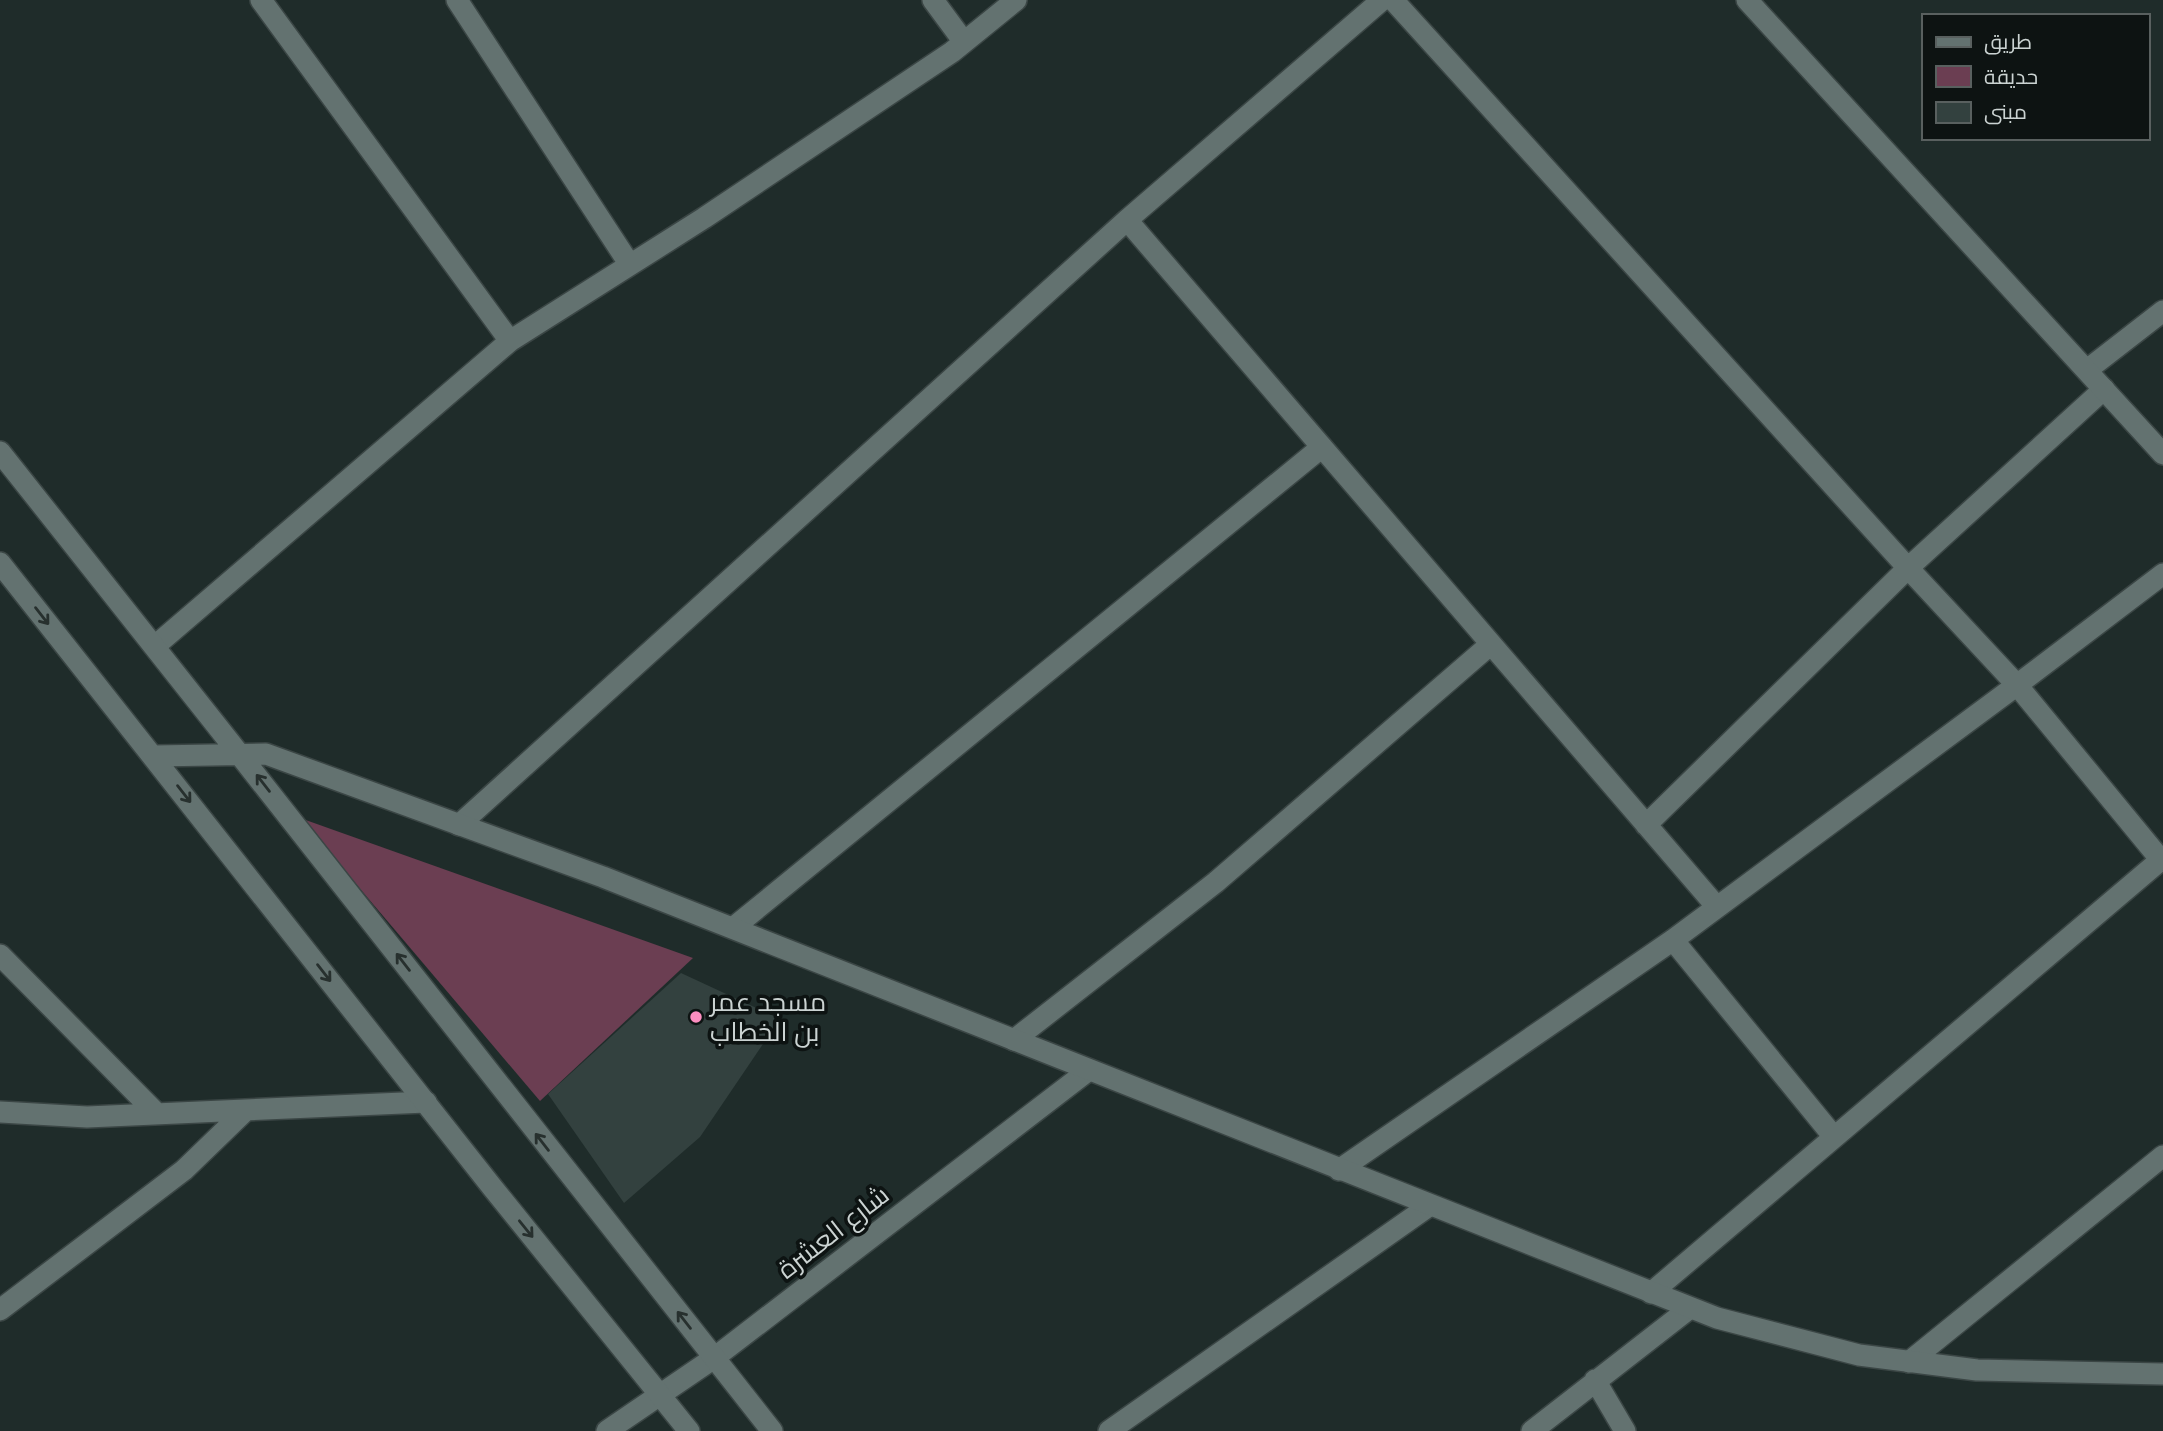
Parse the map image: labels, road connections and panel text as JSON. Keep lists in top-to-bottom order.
{
  "streets": {
    "street": ["شارع العشرة"]
  },
  "places": ["مسجد عمر بن الخطاب"],
  "legend": ["طريق", "حديقة", "مبنى"]
}
